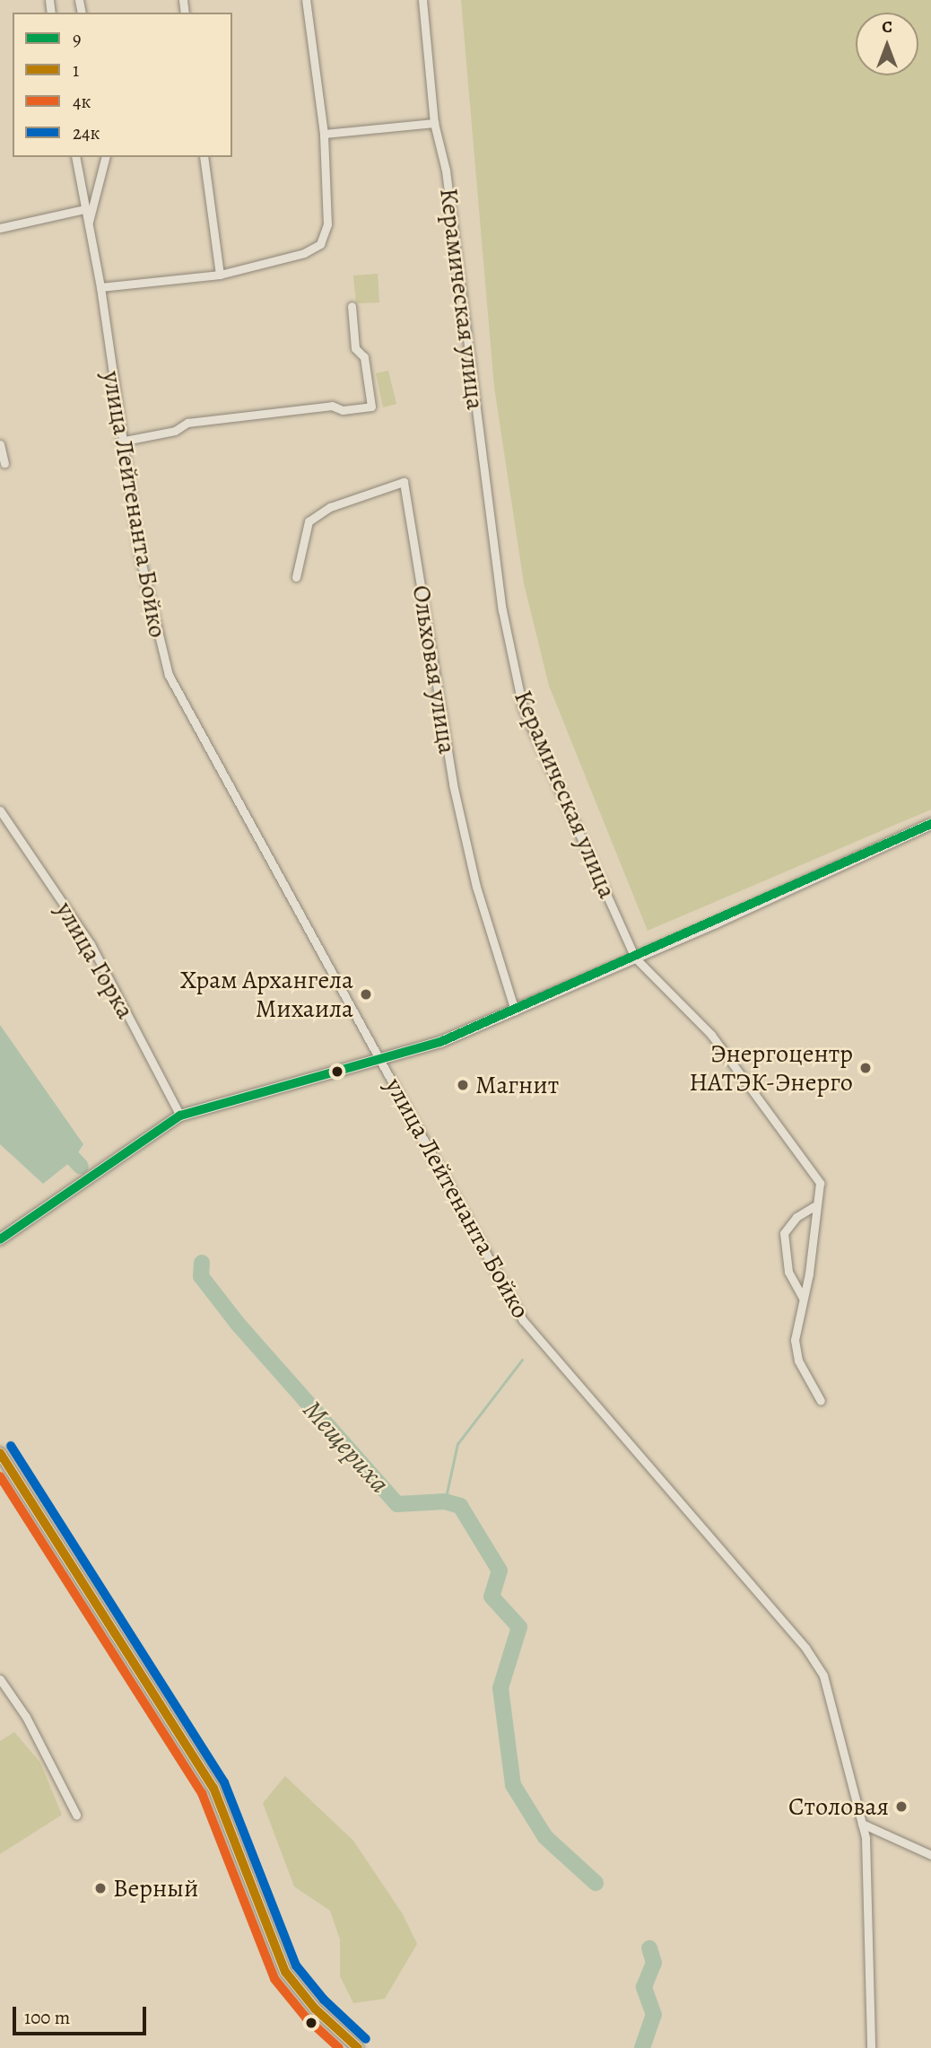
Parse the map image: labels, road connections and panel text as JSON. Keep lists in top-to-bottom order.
{
  "streets": {
    "street": [
      "Керамическая улица",
      "улица Лейтенанта Бойко",
      "Ольховая улица",
      "улица Горка"
    ]
  },
  "water": ["Мещериха"],
  "places": [
    "Храм Архангела Михаила",
    "Энергоцентр НАТЭК-Энерго",
    "Магнит",
    "Столовая",
    "Верный"
  ],
  "lines": [
    "transit line 9",
    "transit line 24к",
    "transit line 1",
    "transit line 4к"
  ],
  "legend": [
    "9",
    "1",
    "4к",
    "24к"
  ],
  "scale_bar": "100 m",
  "north": "top"
}
